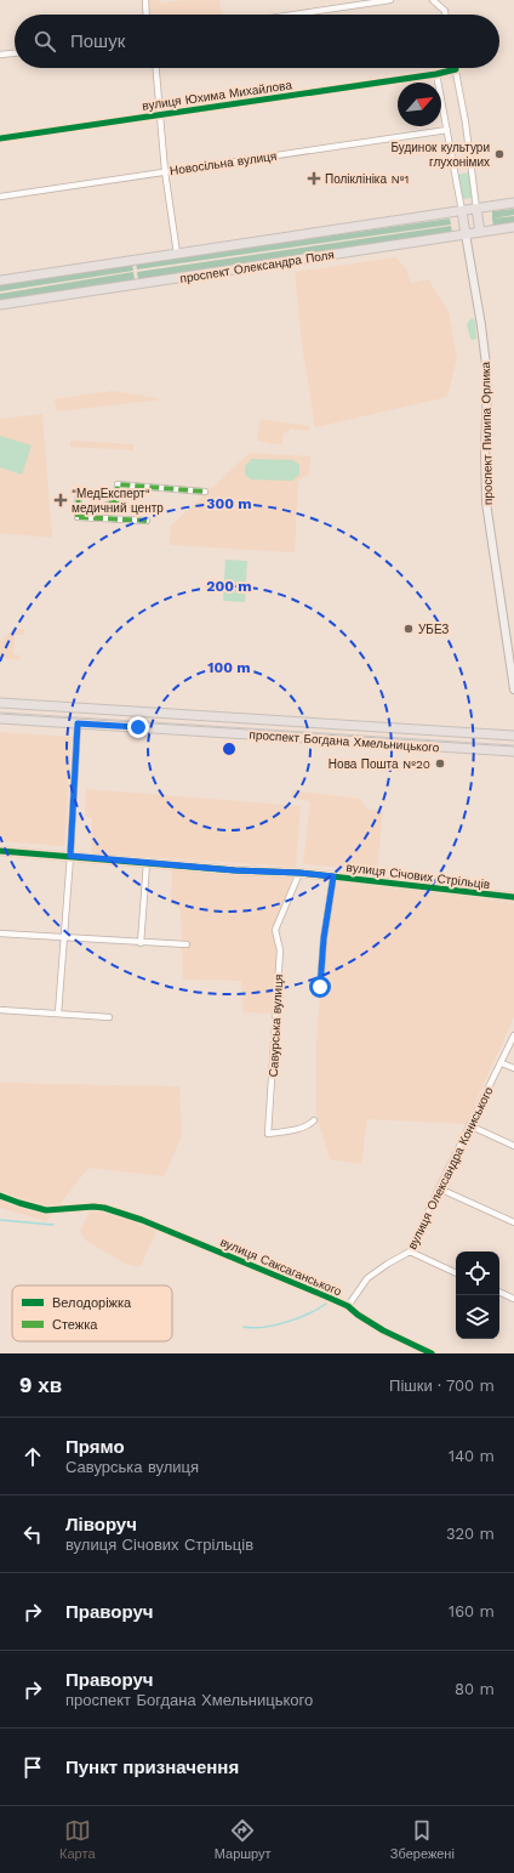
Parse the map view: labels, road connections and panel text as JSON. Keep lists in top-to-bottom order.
{
  "streets": {
    "main road": ["проспект Олександра Поля", "проспект Пилипа Орлика", "проспект Богдана Хмельницького"],
    "street": [
      "вулиця Юхима Михайлова",
      "Новосільна вулиця",
      "вулиця Січових Стрільців",
      "Савурська вулиця",
      "вулиця Олександра Кониського",
      "вулиця Саксаганського"
    ]
  },
  "crossings": [
    ["проспект Олександра Поля", "проспект Пилипа Орлика"],
    ["вулиця Січових Стрільців", "Савурська вулиця"],
    ["вулиця Олександра Кониського", "вулиця Саксаганського"]
  ],
  "places": {
    "other": ["Будинок культури глухонімих", "УБЕЗ", "Нова Пошта №20"],
    "health": ["Поліклініка №1", "\"МедЕксперт\" медичний центр"]
  },
  "legend": ["Велодоріжка", "Стежка"],
  "north": "top right",
  "page": {
    "search": "Пошук",
    "heading": ["9 хв", "Пішки · 700 m"],
    "list": [
      ["Прямо", "Савурська вулиця", "140 m"],
      ["Ліворуч", "вулиця Січових Стрільців", "320 m"],
      ["Праворуч", "160 m"],
      ["Праворуч", "проспект Богдана Хмельницького", "80 m"],
      "Пункт призначення"
    ],
    "nav": ["Карта", "Маршрут", "Збережені"]
  },
  "rings": ["300 m", "200 m", "100 m"]
}
